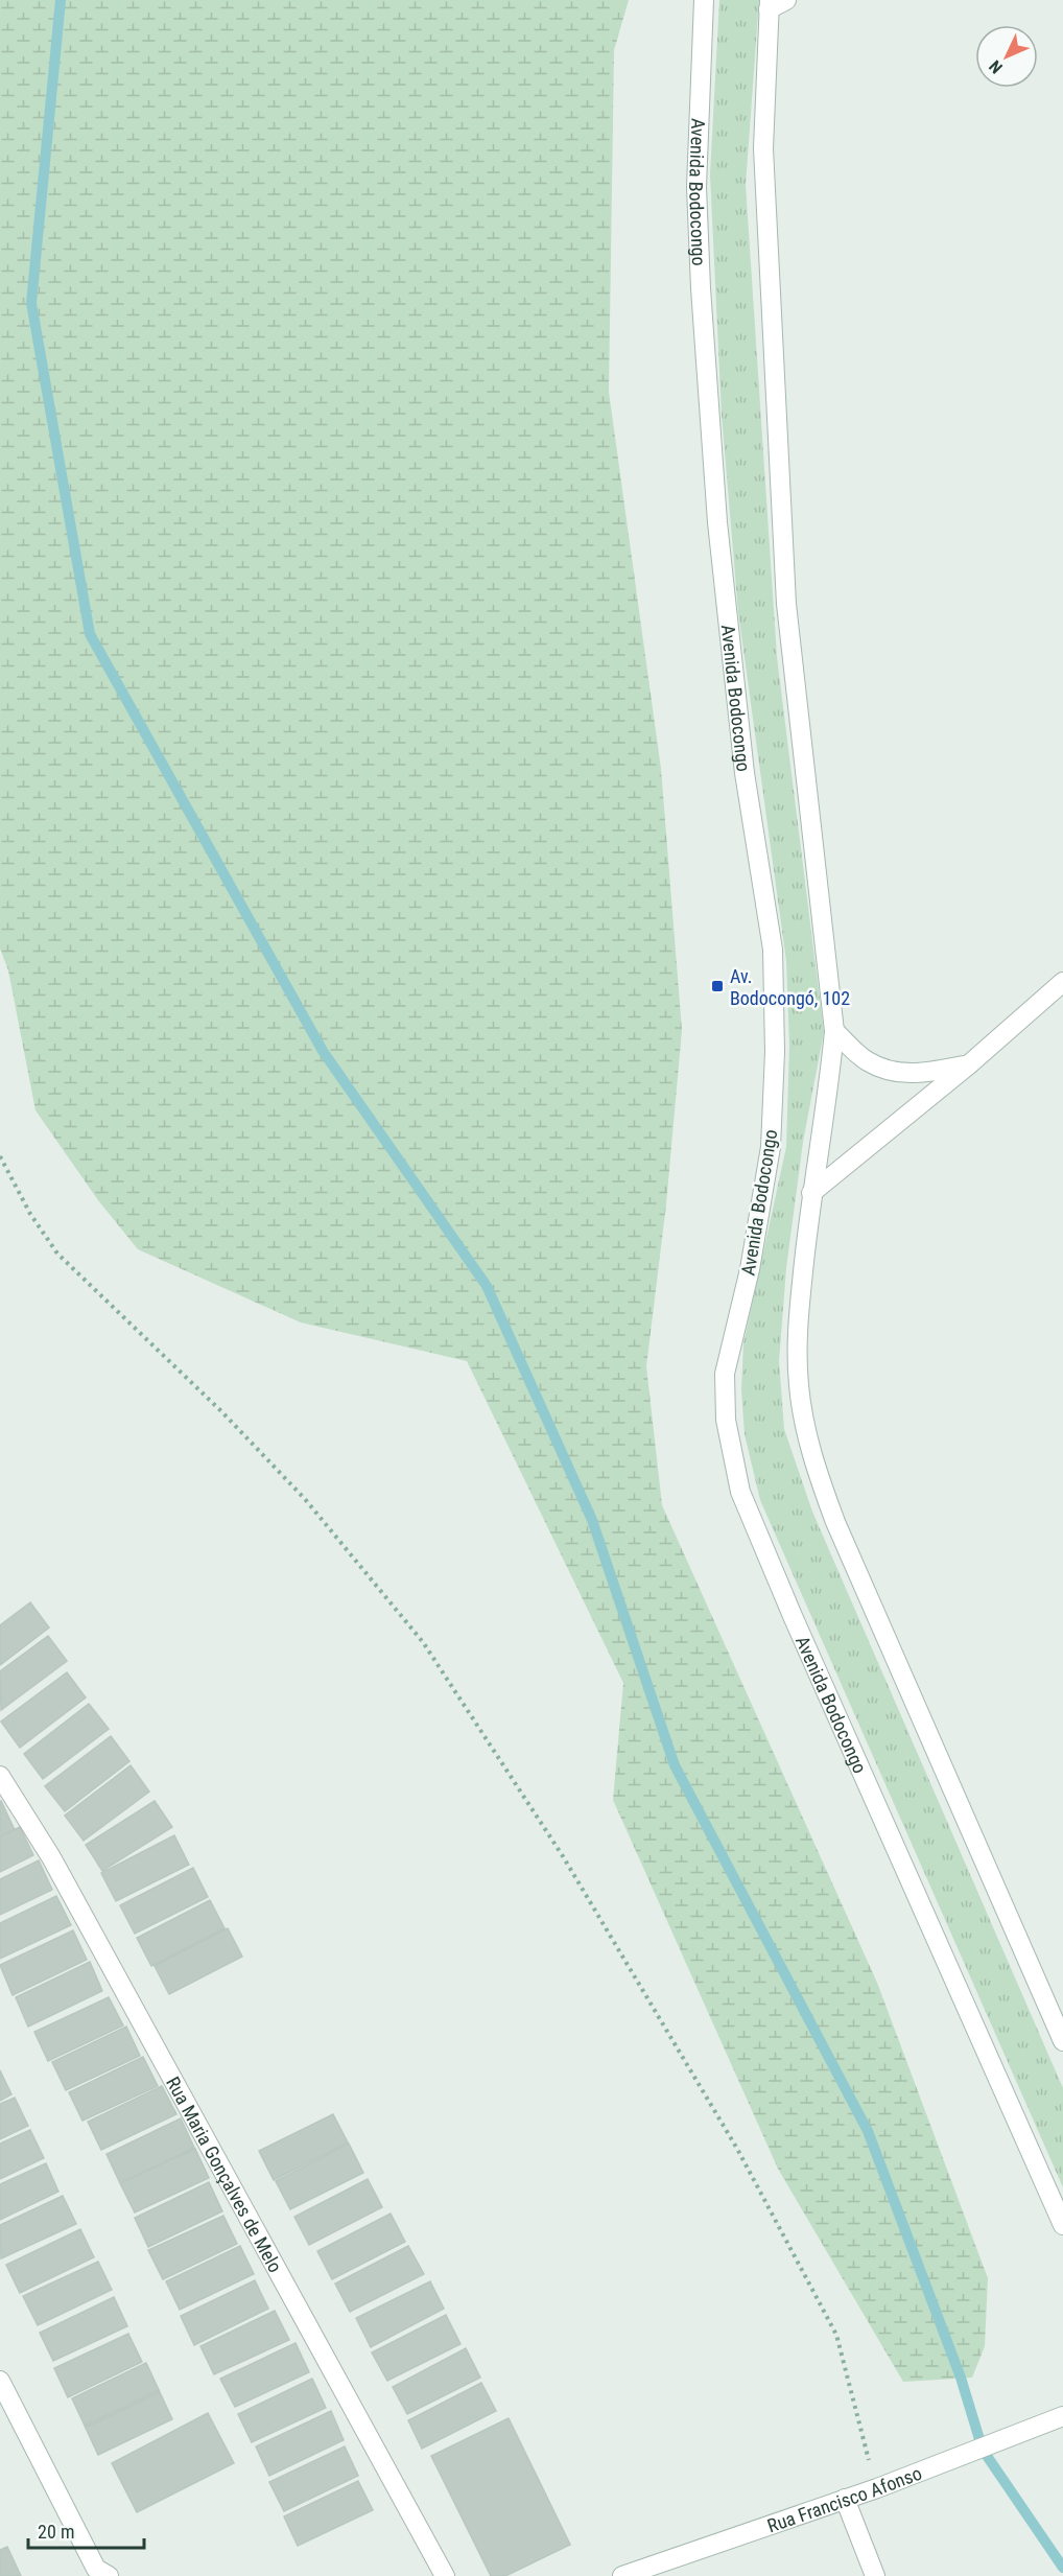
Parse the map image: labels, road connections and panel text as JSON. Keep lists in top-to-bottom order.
{
  "streets": {
    "street": ["Avenida Bodocongo", "Rua Maria Gonçalves de Melo", "Rua Francisco Afonso"]
  },
  "places": {
    "transit": ["Av. Bodocongó, 102"]
  },
  "scale_bar": "20 m",
  "north": "bottom left"
}
